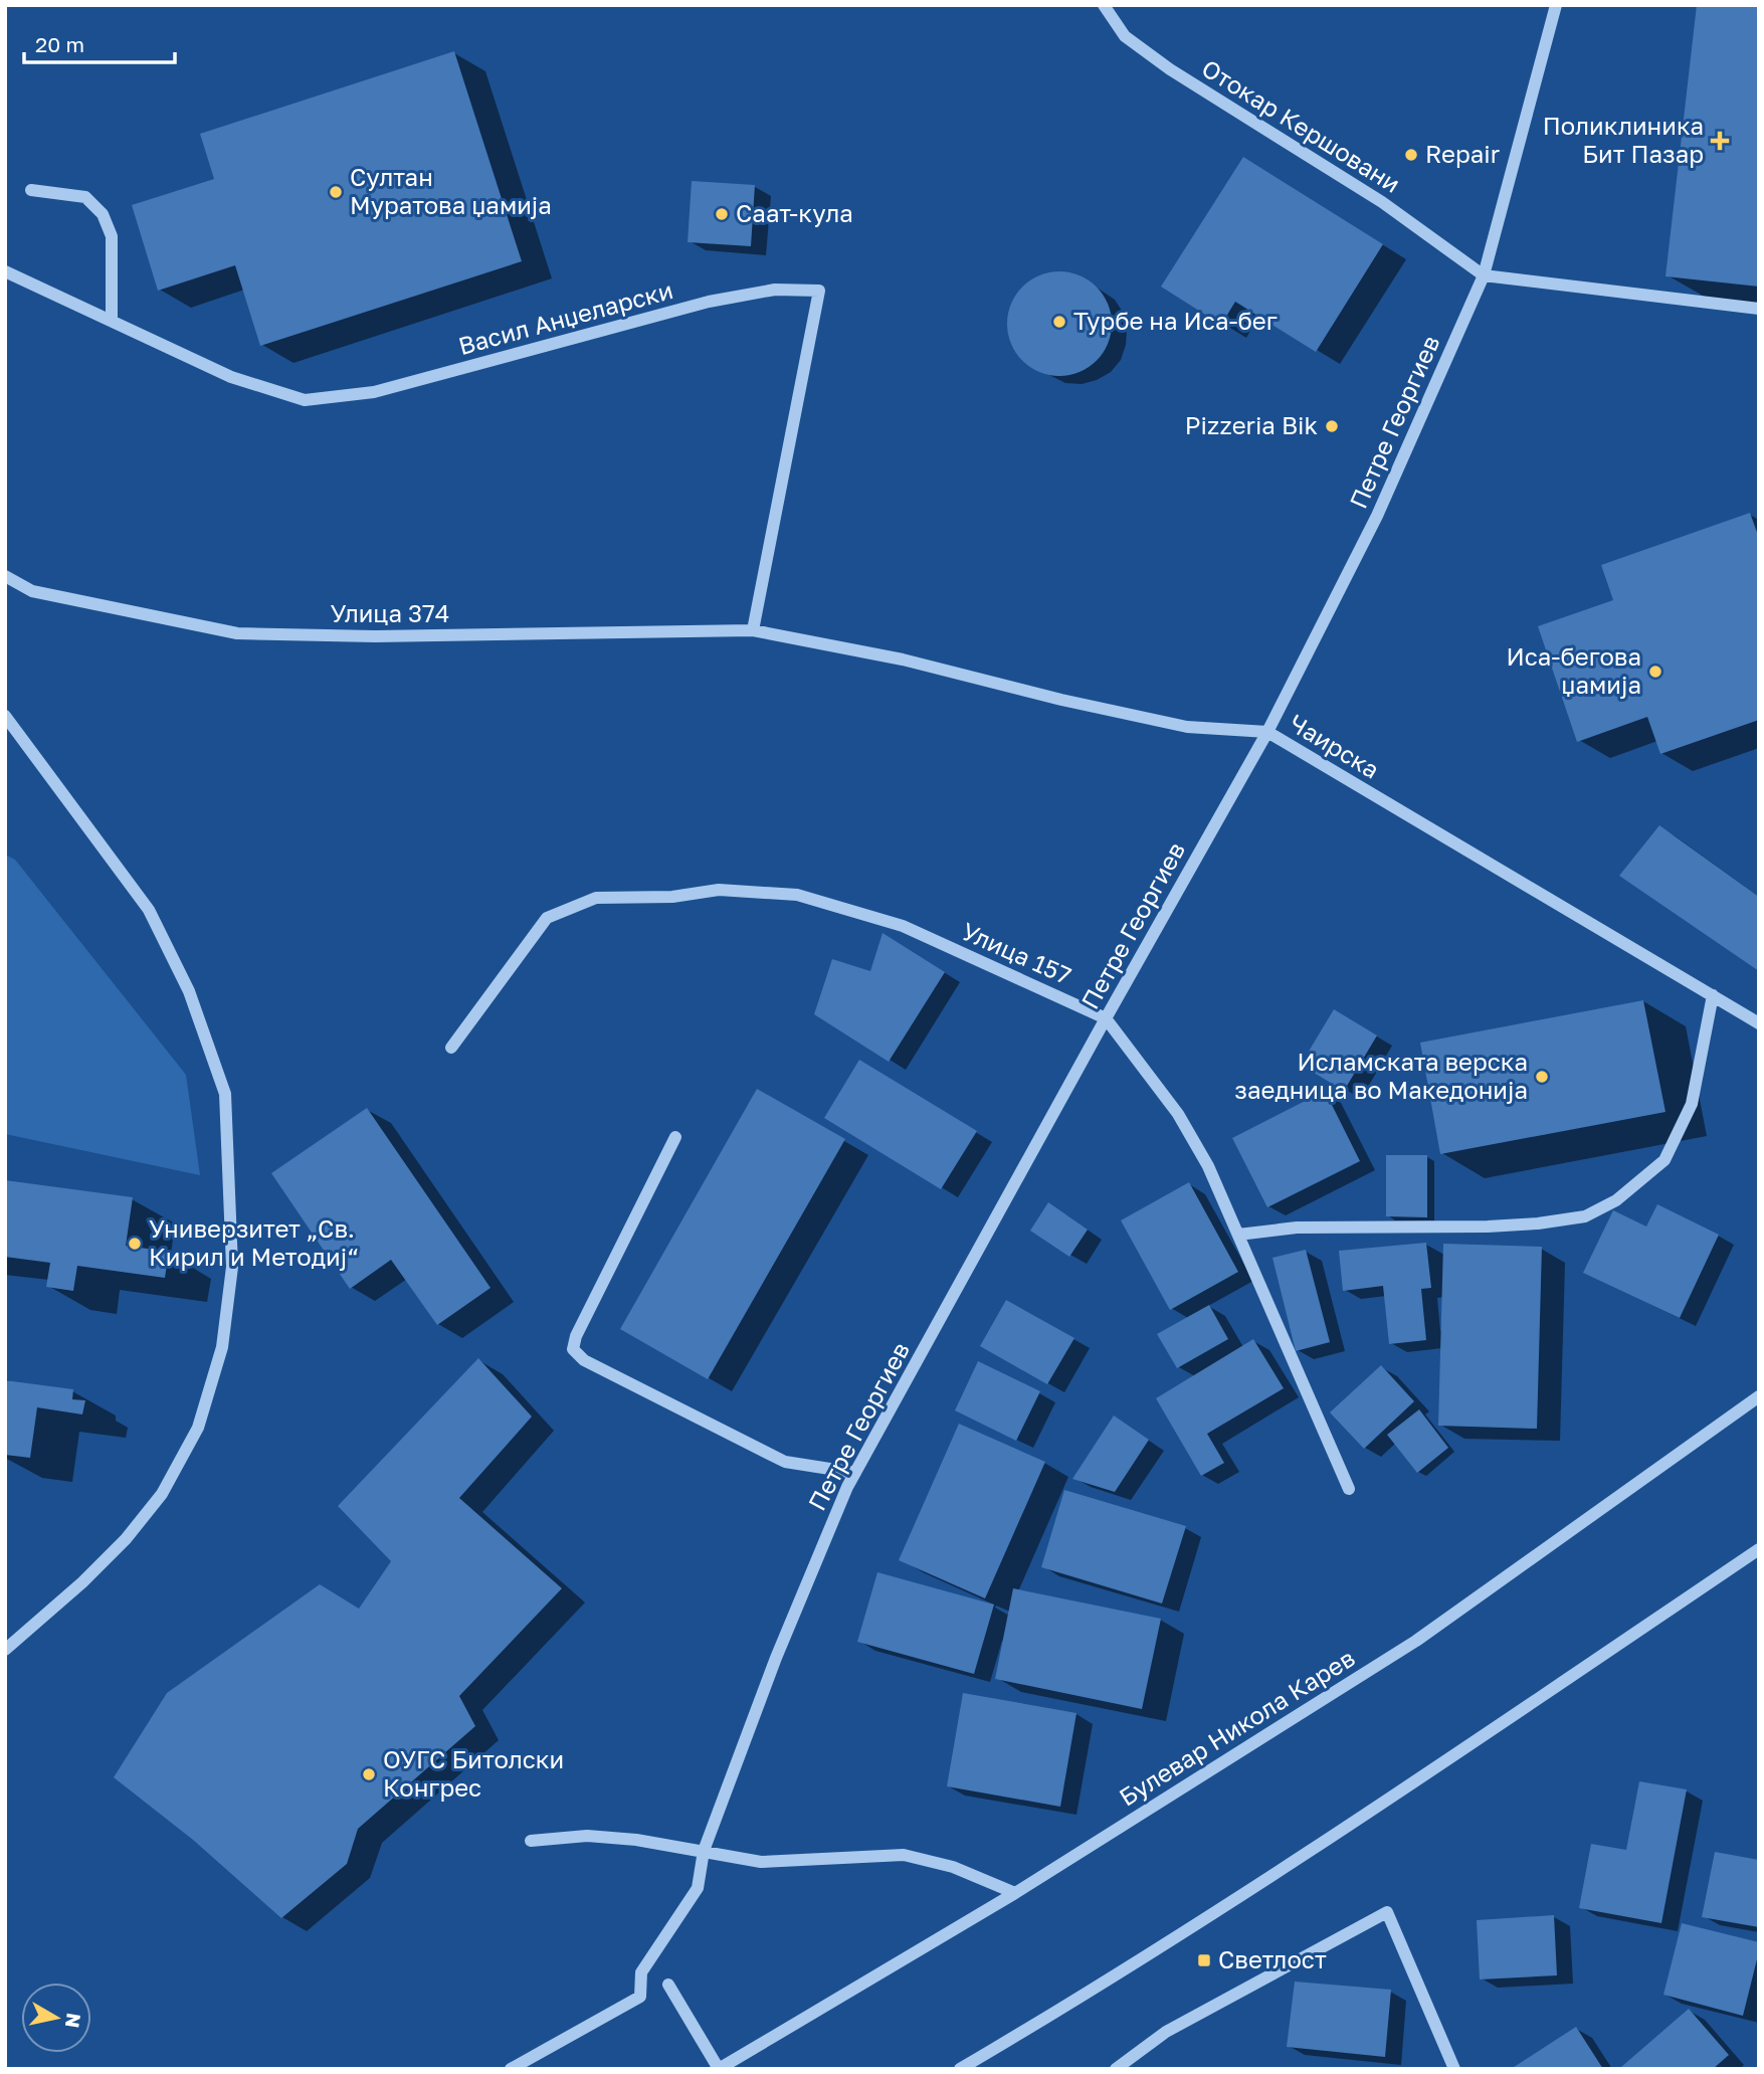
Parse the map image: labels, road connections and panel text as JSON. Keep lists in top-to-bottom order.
{
  "streets": {
    "street": [
      "Отокар Кершовани",
      "Васил Анџеларски",
      "Петре Георгиев",
      "Улица 374",
      "Чаирска",
      "Улица 157",
      "Булевар Никола Карев"
    ]
  },
  "crossings": [
    ["Отокар Кершовани", "Петре Георгиев"],
    ["Васил Анџеларски", "Улица 374"],
    ["Васил Анџеларски", "Чаирска"],
    ["Петре Георгиев", "Чаирска"],
    ["Петре Георгиев", "Улица 157"],
    ["Улица 374", "Чаирска"]
  ],
  "places": {
    "health": ["Поликлиника Бит Пазар"],
    "other": [
      "Repair",
      "Султан Муратова џамија",
      "Саат-кула",
      "Турбе на Иса-бег",
      "Pizzeria Bik",
      "Иса-бегова џамија",
      "Исламската верска заедница во Македонија",
      "Универзитет „Св. Кирил и Методиј“",
      "ОУГС Битолски Конгрес"
    ],
    "transit": ["Светлост"]
  },
  "scale_bar": "20 m",
  "north": "right"
}
